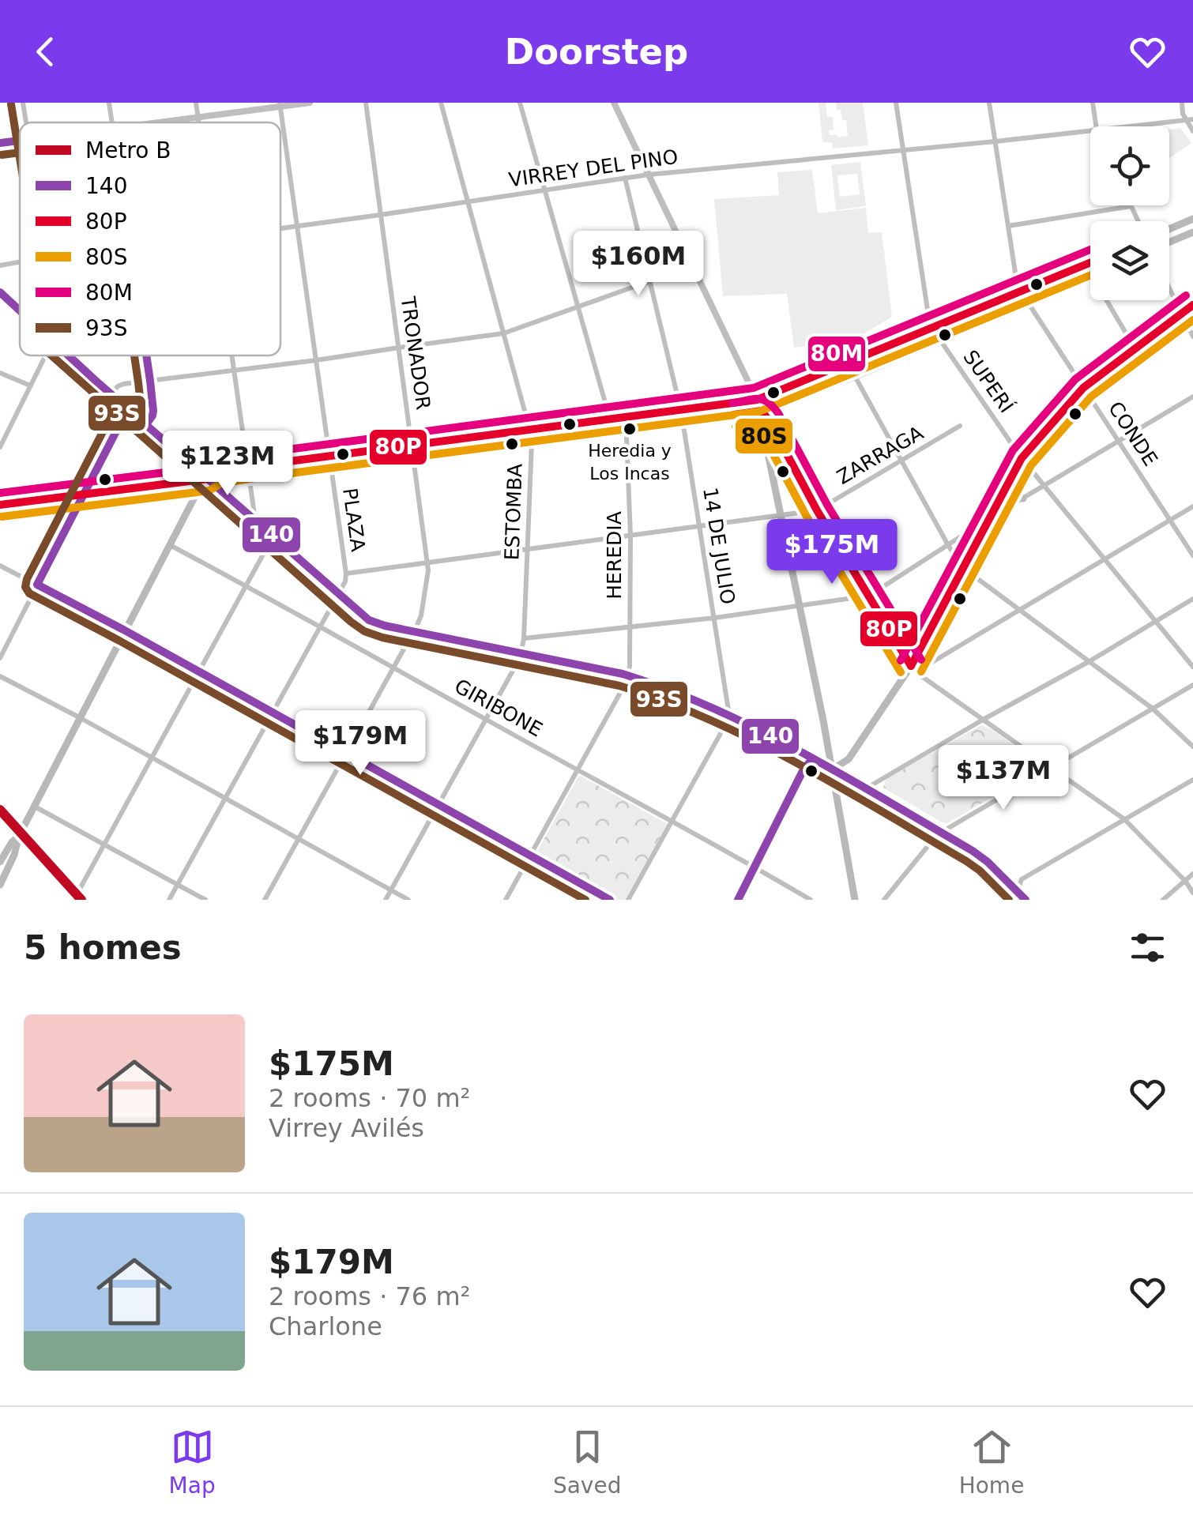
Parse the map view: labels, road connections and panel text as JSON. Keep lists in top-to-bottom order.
{
  "streets": {
    "street": [
      "VIRREY DEL PINO",
      "TRONADOR",
      "SUPERÍ",
      "CONDE",
      "ZARRAGA",
      "ESTOMBA",
      "PLAZA",
      "14 DE JULIO",
      "HEREDIA",
      "GIRIBONE"
    ]
  },
  "crossings": [
    ["VIRREY DEL PINO", "TRONADOR"],
    ["VIRREY DEL PINO", "SUPERÍ"],
    ["VIRREY DEL PINO", "CONDE"],
    ["VIRREY DEL PINO", "ESTOMBA"],
    ["VIRREY DEL PINO", "PLAZA"],
    ["VIRREY DEL PINO", "14 DE JULIO"],
    ["TRONADOR", "ZARRAGA"],
    ["TRONADOR", "GIRIBONE"],
    ["ZARRAGA", "ESTOMBA"],
    ["ZARRAGA", "PLAZA"],
    ["ZARRAGA", "14 DE JULIO"],
    ["ZARRAGA", "HEREDIA"],
    ["ESTOMBA", "GIRIBONE"],
    ["PLAZA", "GIRIBONE"],
    ["HEREDIA", "GIRIBONE"]
  ],
  "places": ["Heredia y Los Incas"],
  "lines": [
    "transit line 93S",
    "transit line 140",
    "transit line 80M",
    "transit line 80P",
    "transit line 80S",
    "metro line B"
  ],
  "legend": [
    "Metro B",
    "140",
    "80P",
    "80S",
    "80M",
    "93S"
  ],
  "page": {
    "header": "Doorstep",
    "price": [
      "$160M",
      "$123M",
      "$175M",
      "$179M",
      "$137M"
    ],
    "heading": "5 homes",
    "list": [
      {
        "name": "$175M",
        "note": "2 rooms · 70 m² · Virrey Avilés"
      },
      {
        "name": "$179M",
        "note": "2 rooms · 76 m² · Charlone"
      }
    ],
    "tabs": ["Map", "Saved", "Home"]
  }
}
